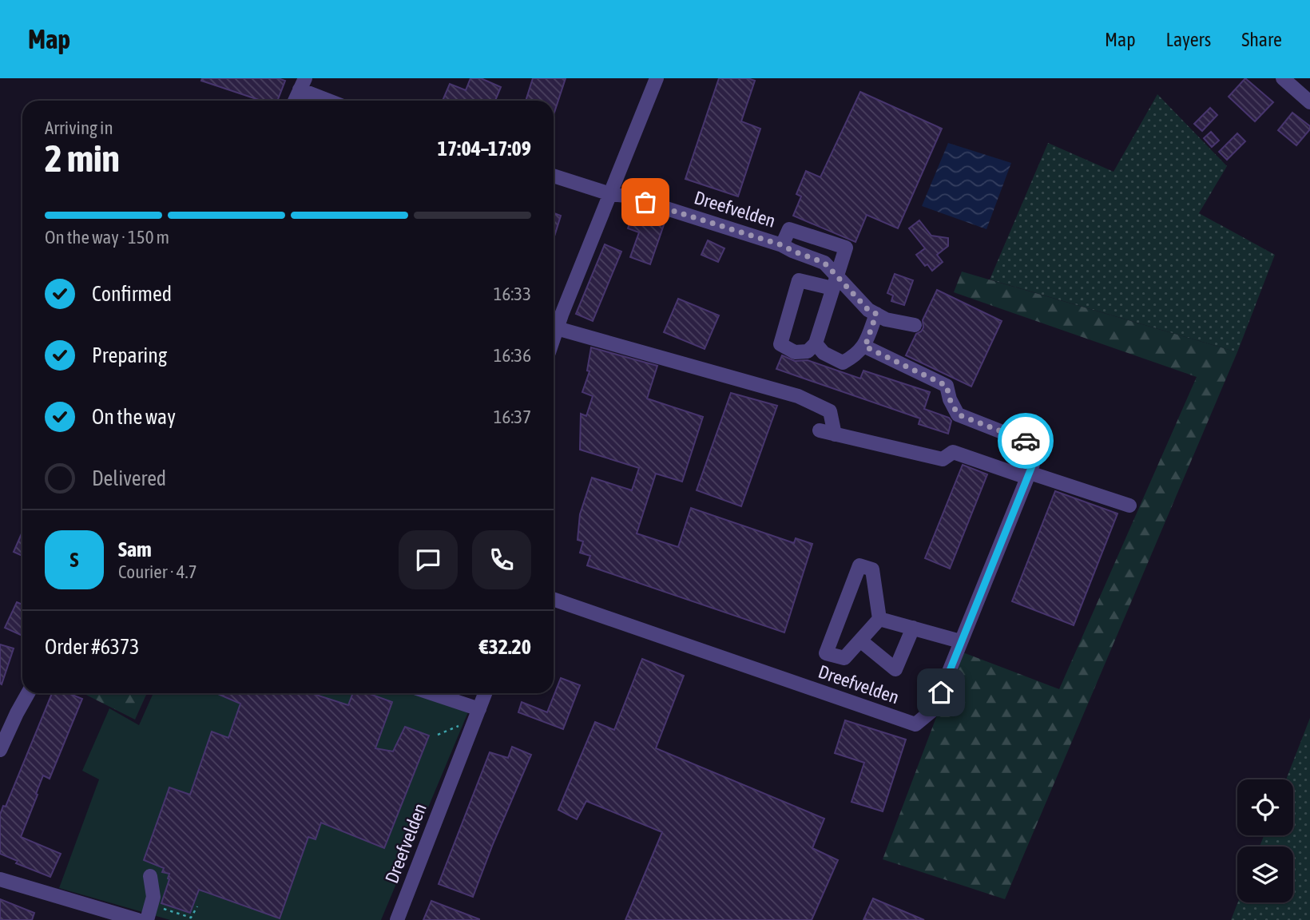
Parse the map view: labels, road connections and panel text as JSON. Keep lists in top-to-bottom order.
{
  "streets": {
    "street": ["Dreefvelden"]
  },
  "page": {
    "header": "Map",
    "nav": ["Map", "Layers", "Share"],
    "heading": ["2 min", "Arriving in", "17:04–17:09"],
    "panel": [
      "Sam",
      "Courier · 4.7",
      "Order #6373",
      "€32.20"
    ],
    "bar": "On the way · 150 m",
    "list": [
      ["Confirmed", "16:33"],
      ["Preparing", "16:36"],
      ["On the way", "16:37"],
      "Delivered"
    ],
    "round": "S"
  }
}
